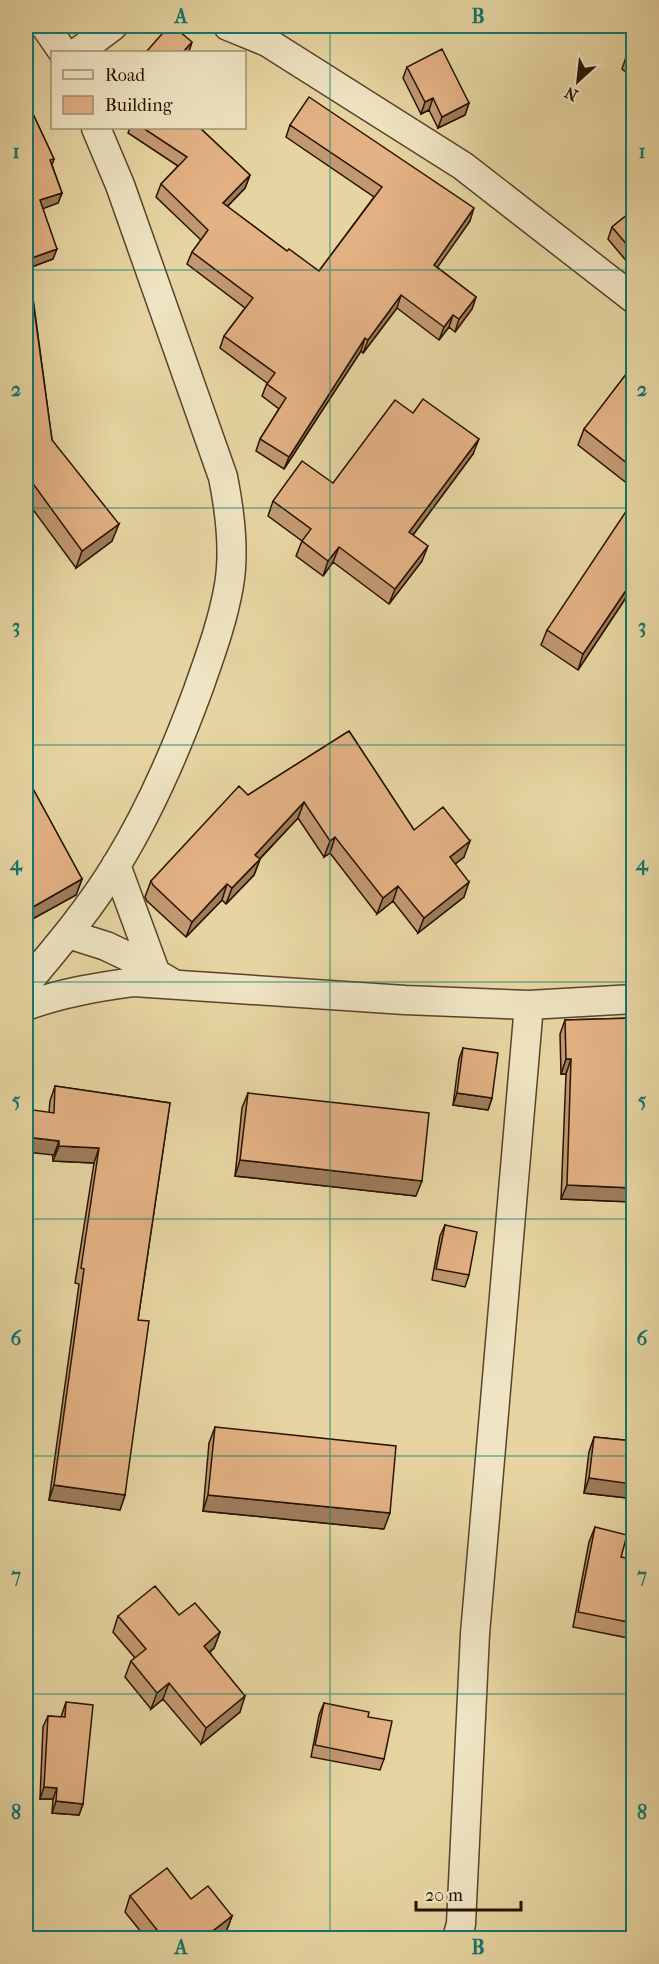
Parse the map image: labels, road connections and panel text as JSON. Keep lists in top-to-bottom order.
{
  "legend": ["Road", "Building"],
  "scale_bar": "20 m",
  "north": "bottom left",
  "grid": {
    "columns": ["A", "B"],
    "rows": [
      "1",
      "2",
      "3",
      "4",
      "5",
      "6",
      "7",
      "8"
    ]
  }
}
